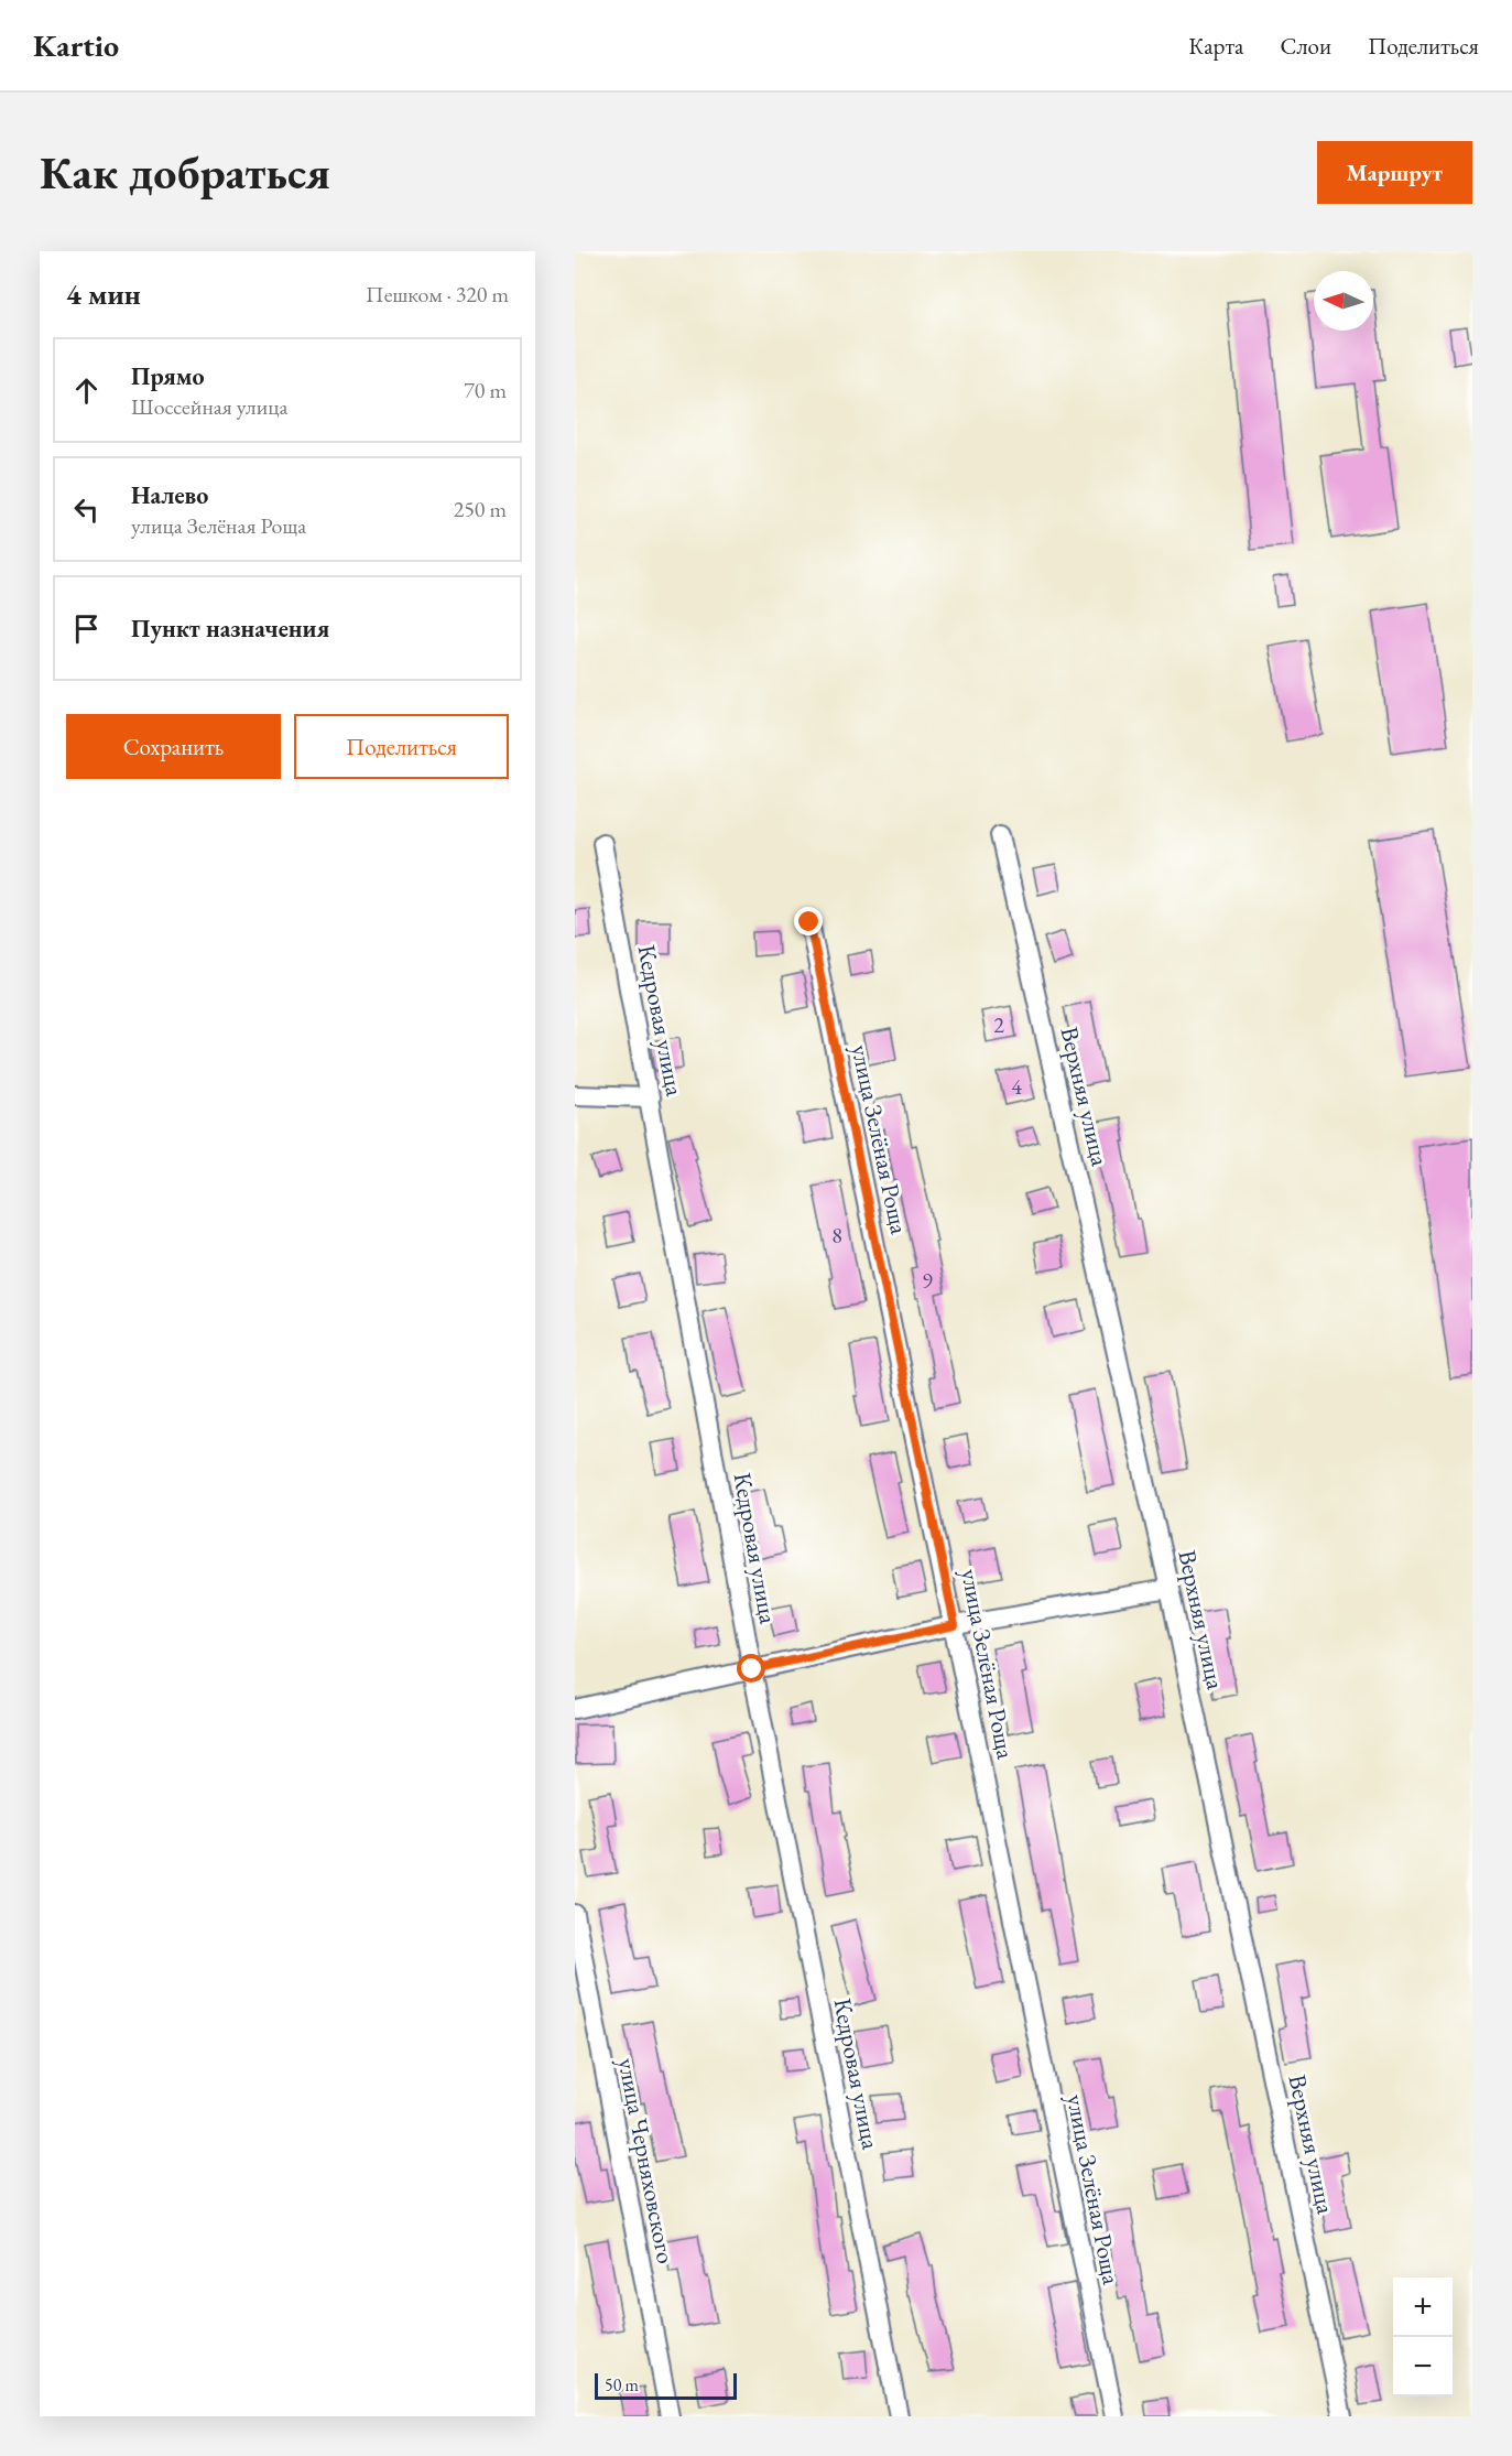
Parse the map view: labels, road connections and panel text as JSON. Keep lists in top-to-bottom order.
{
  "streets": {
    "street": [
      "Кедровая улица",
      "Верхняя улица",
      "улица Зелёная Роща",
      "улица Черняховского"
    ]
  },
  "house_numbers": [
    "2",
    "4",
    "8",
    "9"
  ],
  "scale_bar": "50 m",
  "north": "left",
  "page": {
    "header": "Kartio",
    "nav": ["Карта", "Слои", "Поделиться"],
    "buttons": [
      "Маршрут",
      ["Сохранить", "Поделиться"]
    ],
    "title": "Как добраться",
    "heading": ["4 мин", "Пешком · 320 m"],
    "list": [
      ["Прямо", "Шоссейная улица", "70 m"],
      ["Налево", "улица Зелёная Роща", "250 m"],
      "Пункт назначения"
    ],
    "map_buttons": ["+", "−"],
    "scale": "50 m"
  }
}
